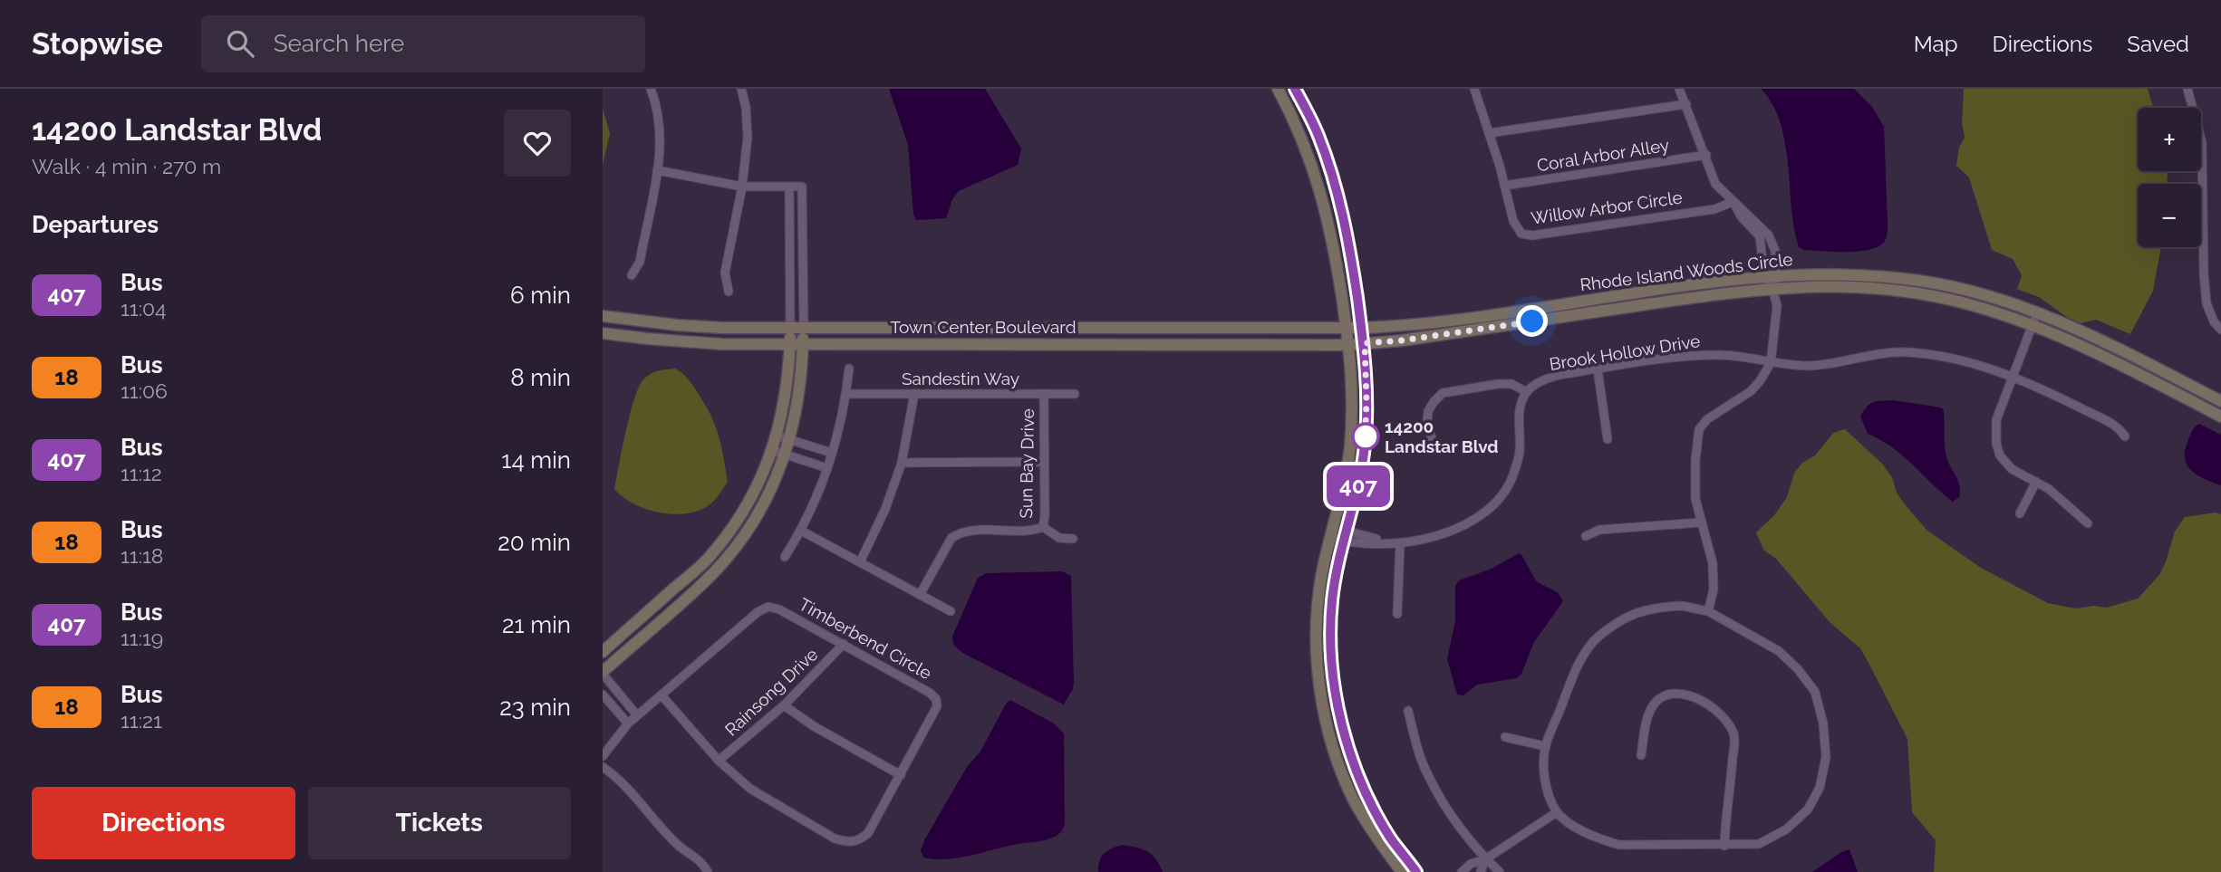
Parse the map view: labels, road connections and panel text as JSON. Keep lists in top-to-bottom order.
{
  "streets": {
    "main road": ["Rhode Island Woods Circle", "Town Center Boulevard"],
    "street": [
      "Coral Arbor Alley",
      "Willow Arbor Circle",
      "Brook Hollow Drive",
      "Sandestin Way",
      "Sun Bay Drive",
      "Timberbend Circle",
      "Rainsong Drive"
    ]
  },
  "crossings": [
    ["Coral Arbor Alley", "Willow Arbor Circle"],
    ["Rhode Island Woods Circle", "Town Center Boulevard"],
    ["Sandestin Way", "Sun Bay Drive"],
    ["Timberbend Circle", "Rainsong Drive"]
  ],
  "places": ["14200 Landstar Blvd"],
  "lines": ["bus line 407"],
  "page": {
    "header": "Stopwise",
    "search": "Search here",
    "nav": ["Map", "Directions", "Saved"],
    "heading": [
      ["14200 Landstar Blvd", "Walk · 4 min · 270 m"],
      "Departures"
    ],
    "on_map": "407",
    "map_buttons": ["+", "−"],
    "list": [
      {
        "mark": "407",
        "name": "Bus",
        "note": "11:04",
        "value": "6 min"
      },
      {
        "mark": "18",
        "name": "Bus",
        "note": "11:06",
        "value": "8 min"
      },
      {
        "mark": "407",
        "name": "Bus",
        "note": "11:12",
        "value": "14 min"
      },
      {
        "mark": "18",
        "name": "Bus",
        "note": "11:18",
        "value": "20 min"
      },
      {
        "mark": "407",
        "name": "Bus",
        "note": "11:19",
        "value": "21 min"
      },
      {
        "mark": "18",
        "name": "Bus",
        "note": "11:21",
        "value": "23 min"
      }
    ],
    "buttons": ["Directions", "Tickets"]
  }
}
